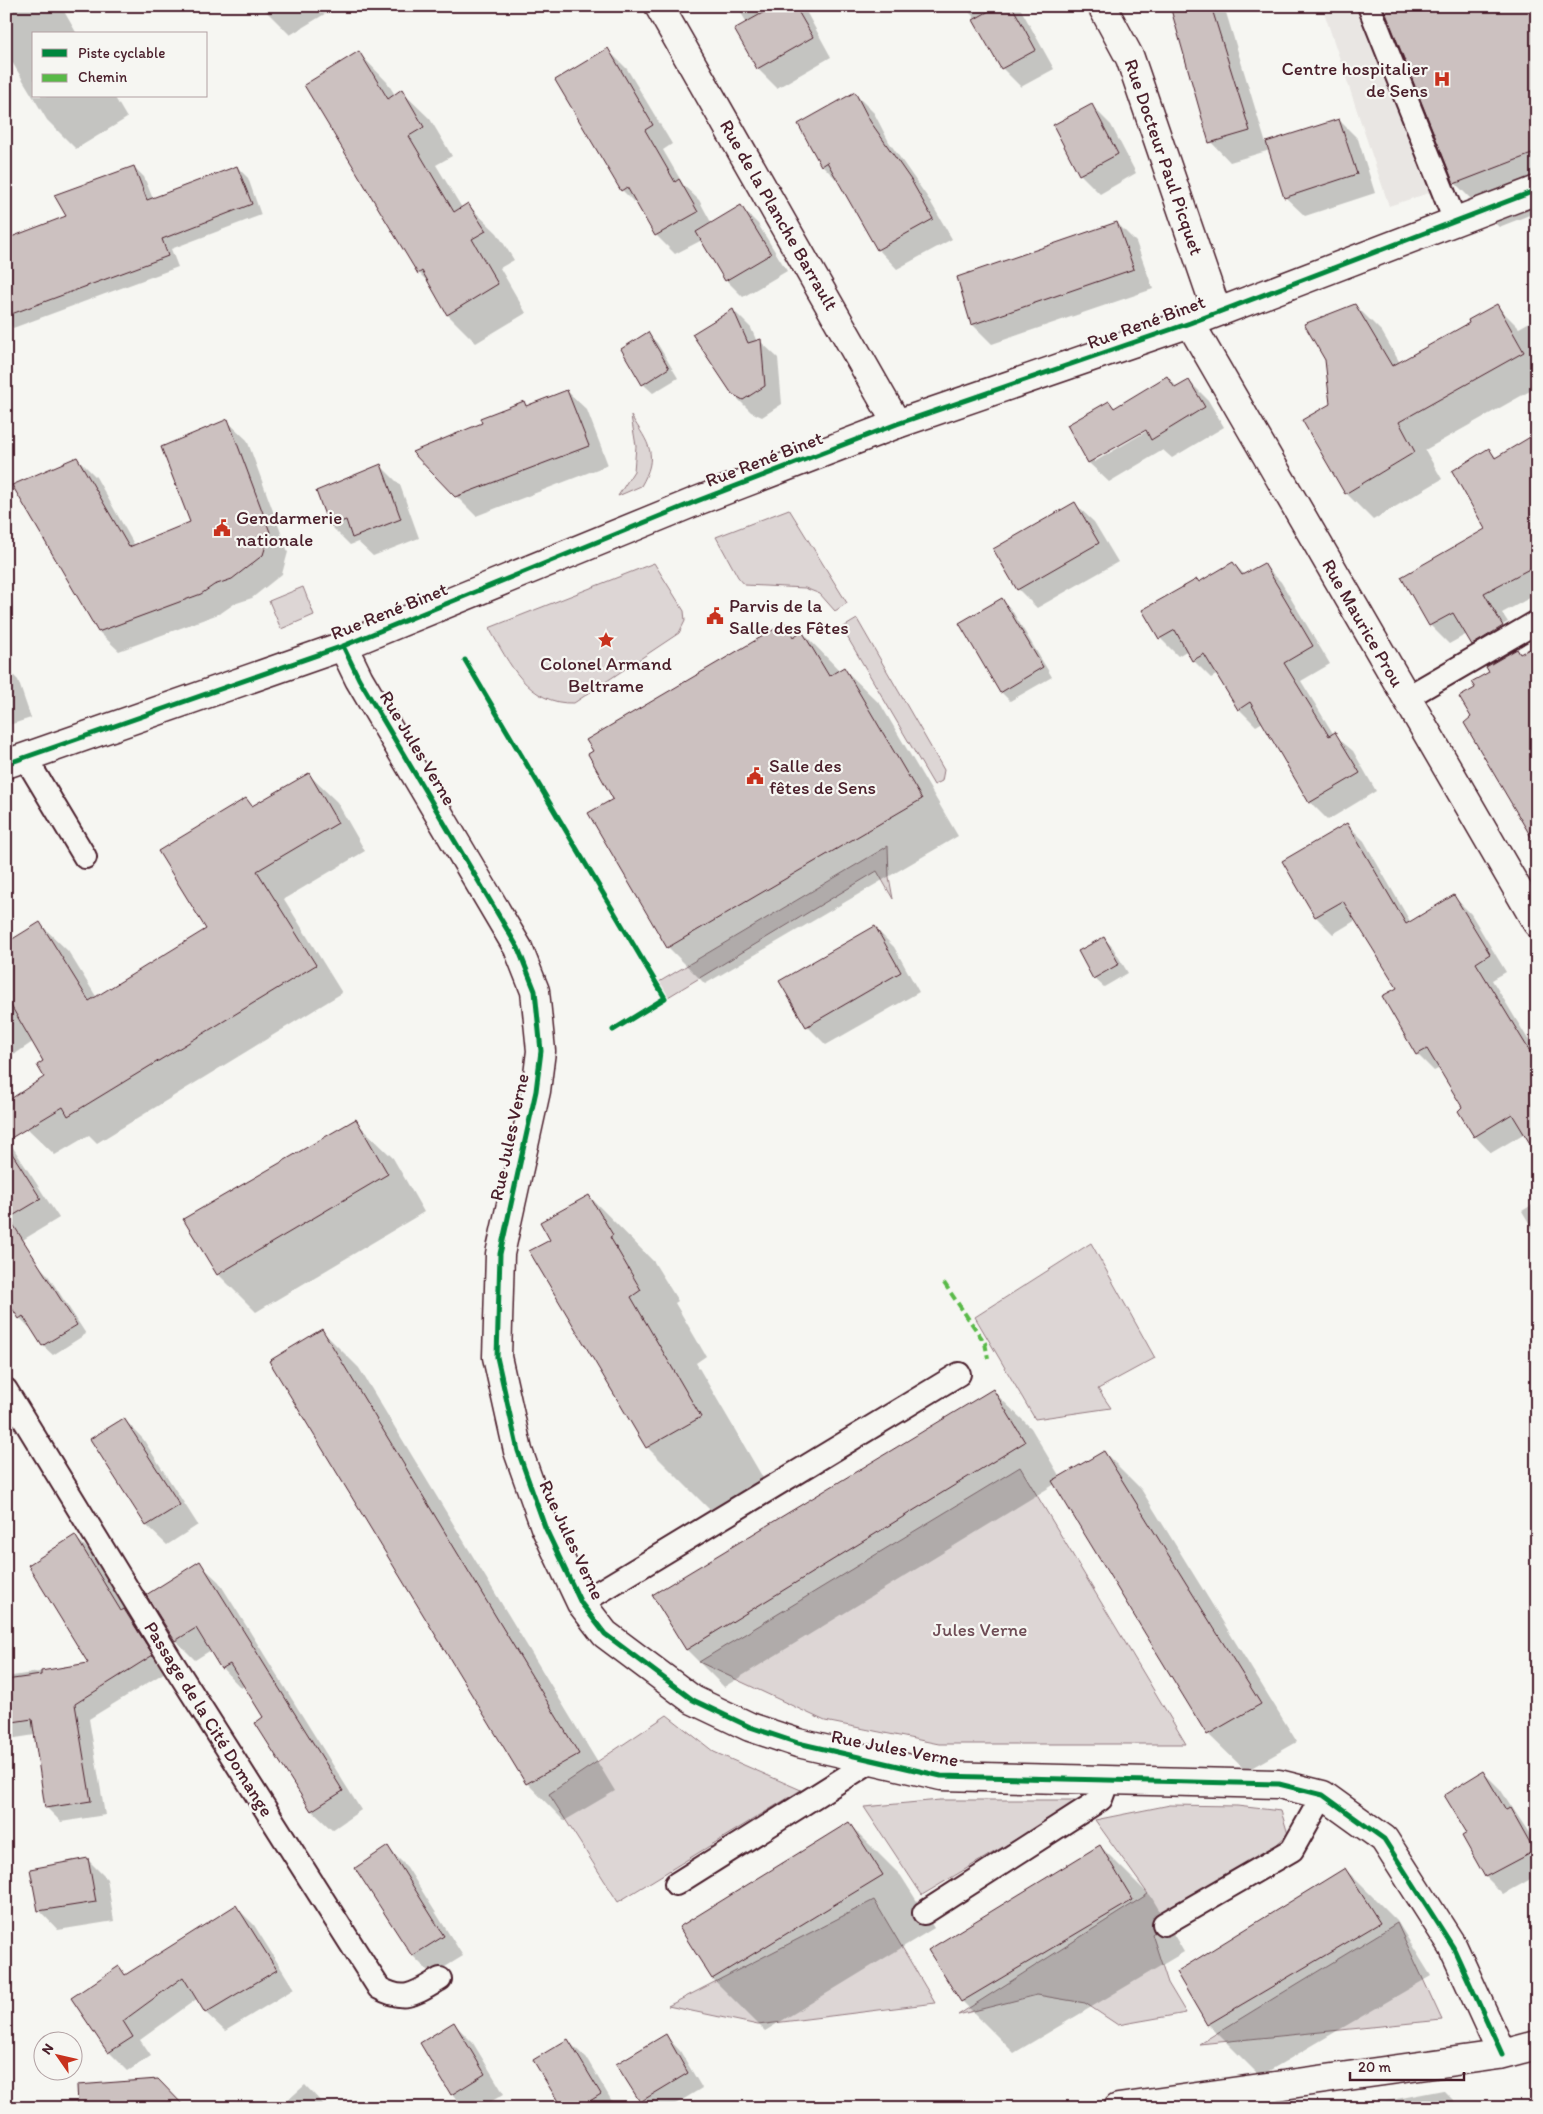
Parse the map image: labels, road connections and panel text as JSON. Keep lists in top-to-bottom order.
{
  "streets": {
    "street": [
      "Rue Docteur Paul Picquet",
      "Rue de la Planche Barrault",
      "Rue René Binet",
      "Rue Maurice Prou",
      "Rue Jules Verne"
    ],
    "lane": ["Passage de la Cité Domange"]
  },
  "crossings": [
    ["Rue Docteur Paul Picquet", "Rue René Binet"],
    ["Rue de la Planche Barrault", "Rue René Binet"],
    ["Rue René Binet", "Rue Maurice Prou"],
    ["Rue René Binet", "Rue Jules Verne"]
  ],
  "parks": ["Jules Verne"],
  "places": {
    "hospital": ["Centre hospitalier de Sens"],
    "public building": ["Gendarmerie nationale", "Parvis de la Salle des Fêtes", "Salle des fêtes de Sens"],
    "place": ["Colonel Armand Beltrame"]
  },
  "legend": ["Piste cyclable", "Chemin"],
  "scale_bar": "20 m",
  "north": "top left"
}
